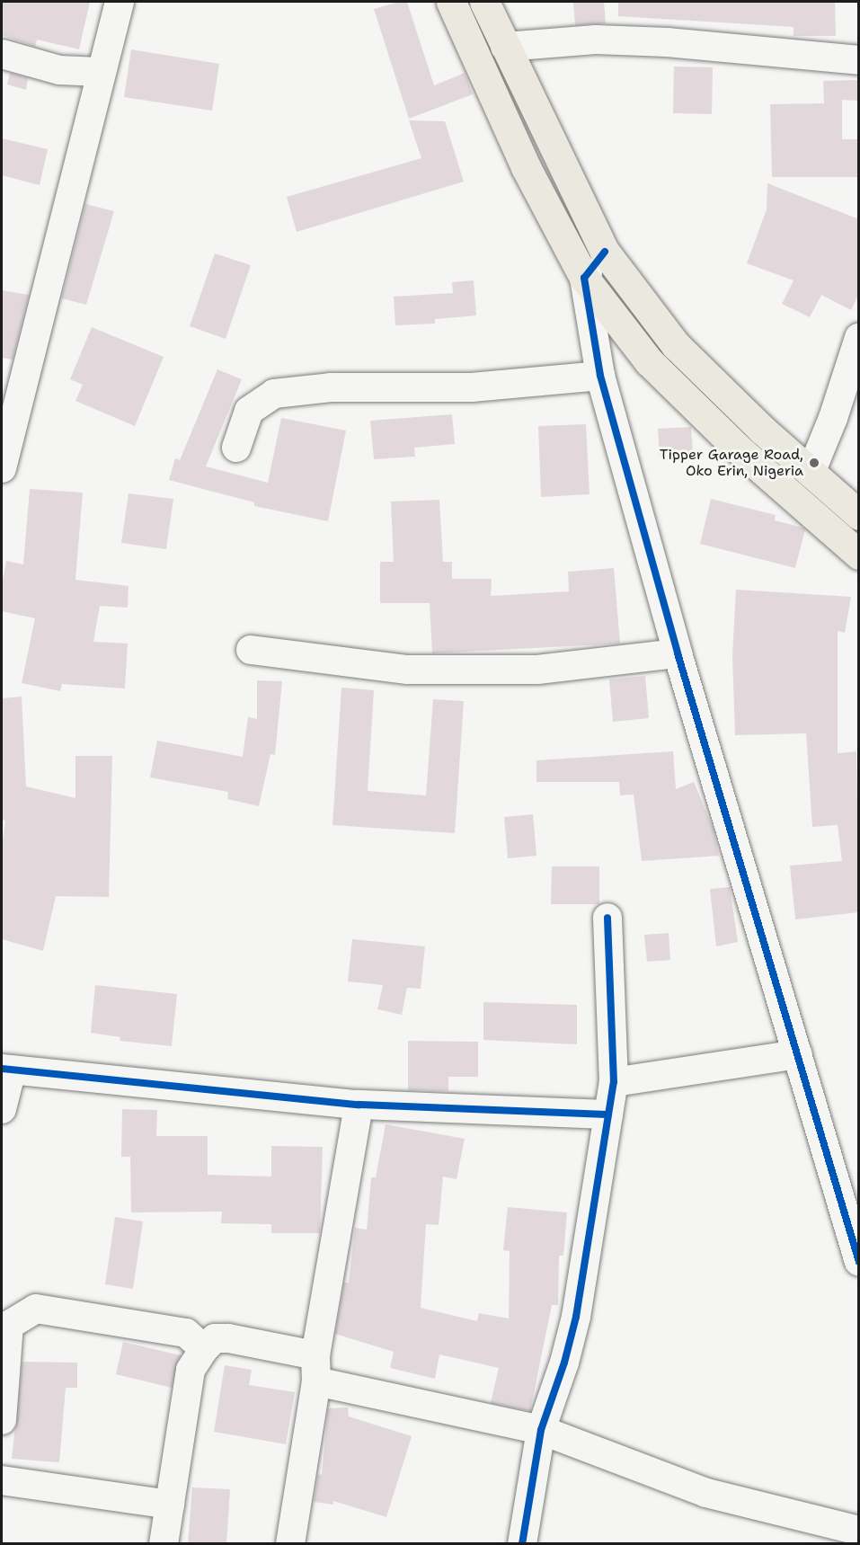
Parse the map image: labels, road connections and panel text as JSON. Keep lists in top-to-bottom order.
{
  "places": ["Tipper Garage Road, Oko Erin, Nigeria"]
}
